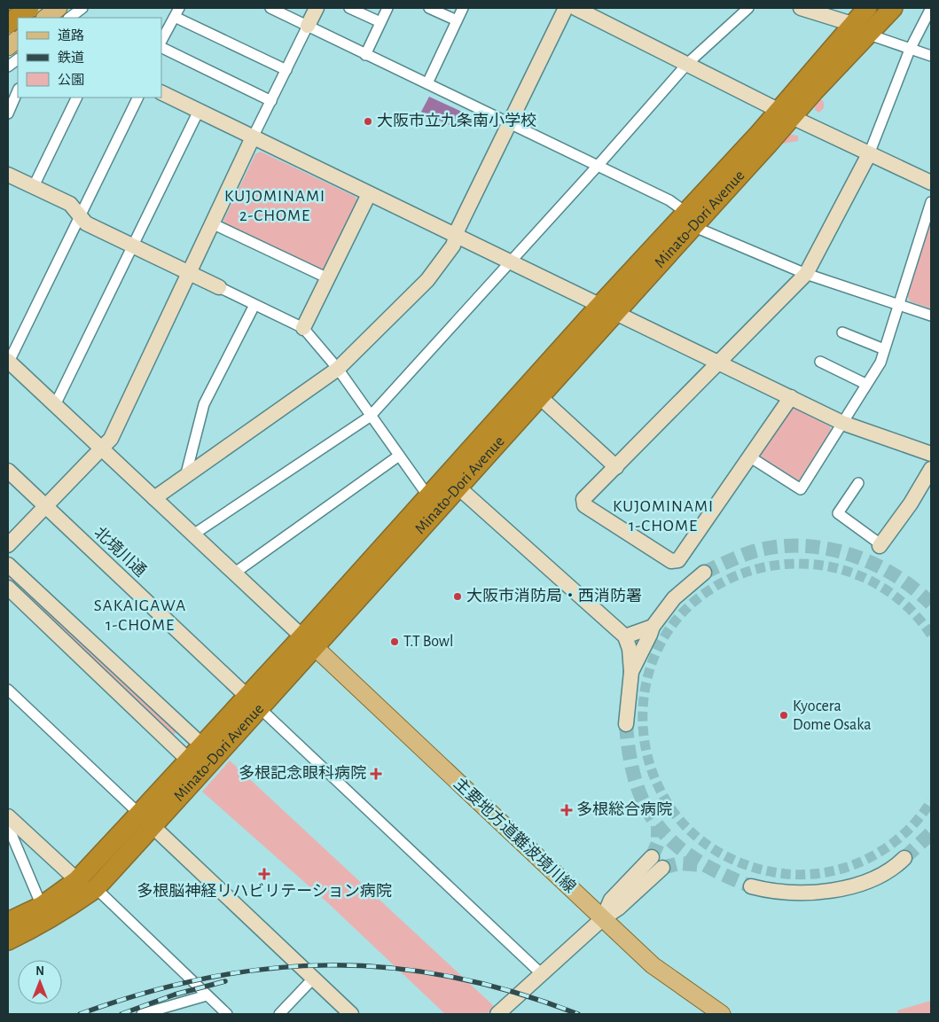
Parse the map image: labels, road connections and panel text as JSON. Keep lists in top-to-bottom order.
{
  "streets": {
    "highway": ["Minato-Dori Avenue"],
    "main road": ["主要地方道難波境川線"],
    "street": ["北境川通"]
  },
  "crossings": [
    ["Minato-Dori Avenue", "北境川通"],
    ["Minato-Dori Avenue", "主要地方道難波境川線"]
  ],
  "districts": ["KUJOMINAMI 2-CHOME", "KUJOMINAMI 1-CHOME", "SAKAIGAWA 1-CHOME"],
  "places": {
    "other": [
      "大阪市立九条南小学校",
      "大阪市消防局・西消防署",
      "T.T Bowl",
      "Kyocera Dome Osaka"
    ],
    "health": ["多根記念眼科病院", "多根総合病院", "多根脳神経リハビリテーション病院"]
  },
  "legend": ["道路", "鉄道", "公園"],
  "north": "top"
}
